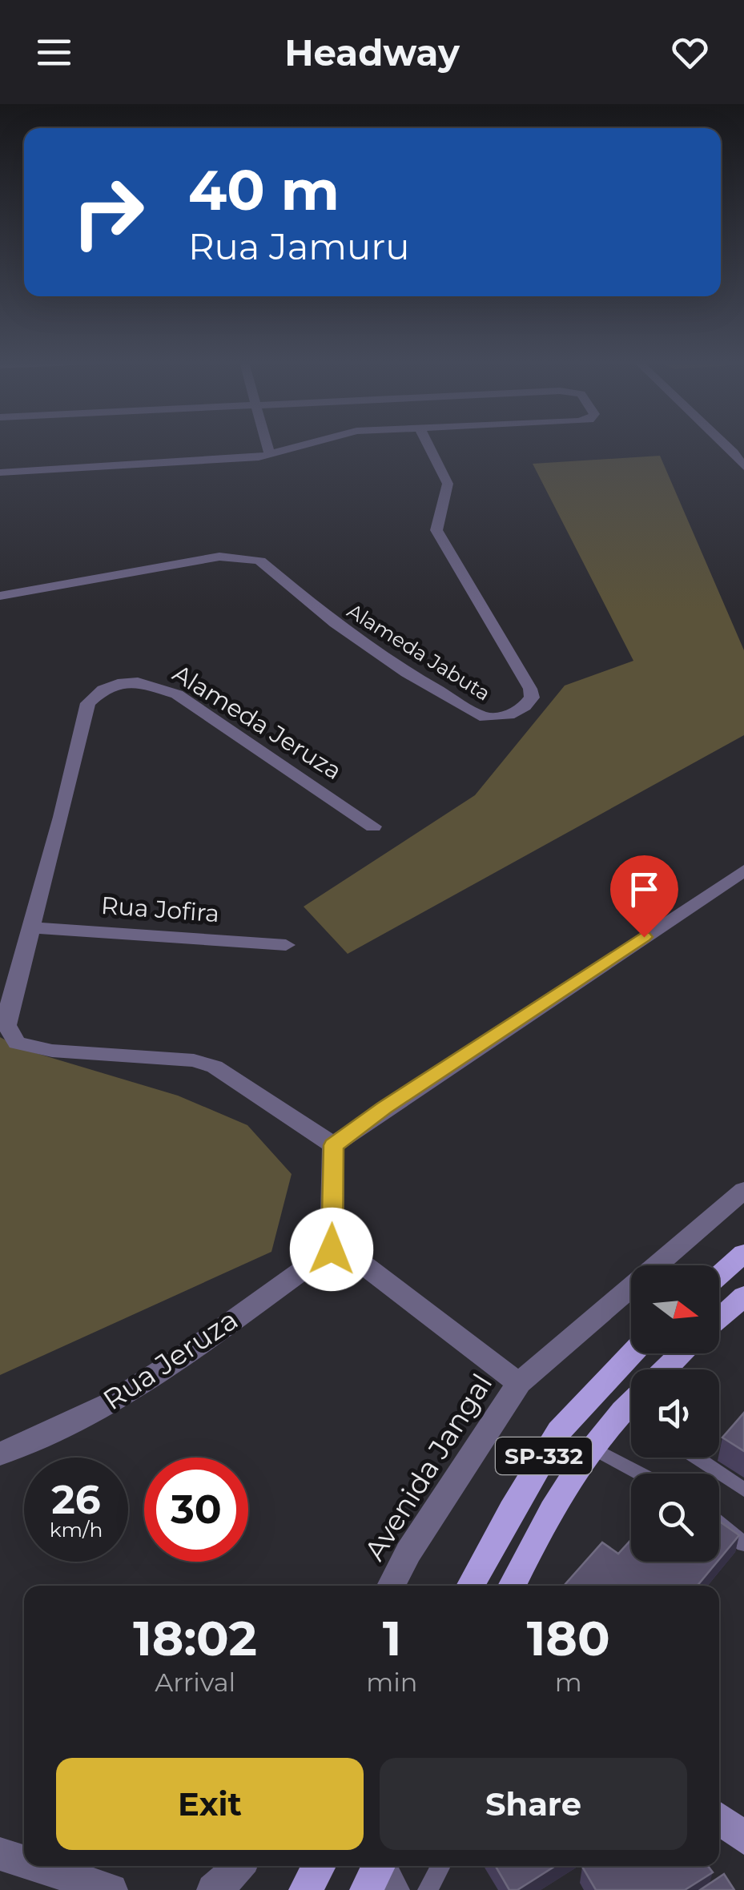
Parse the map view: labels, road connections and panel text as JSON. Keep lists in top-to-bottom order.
{
  "streets": {
    "main road": ["SP-332"],
    "street": [
      "Alameda Jabuta",
      "Alameda Jeruza",
      "Rua Jofira",
      "Rua Jeruza",
      "Avenida Jangal"
    ]
  },
  "crossings": [
    ["Alameda Jeruza", "Rua Jofira"]
  ],
  "north": "right",
  "page": {
    "header": "Headway",
    "turn": ["40 m", "Rua Jamuru"],
    "speed": "26 km/h",
    "limit": "30",
    "eta": [
      "18:02",
      "Arrival",
      "1",
      "min",
      "180",
      "m"
    ],
    "buttons": ["Exit", "Share"]
  }
}
